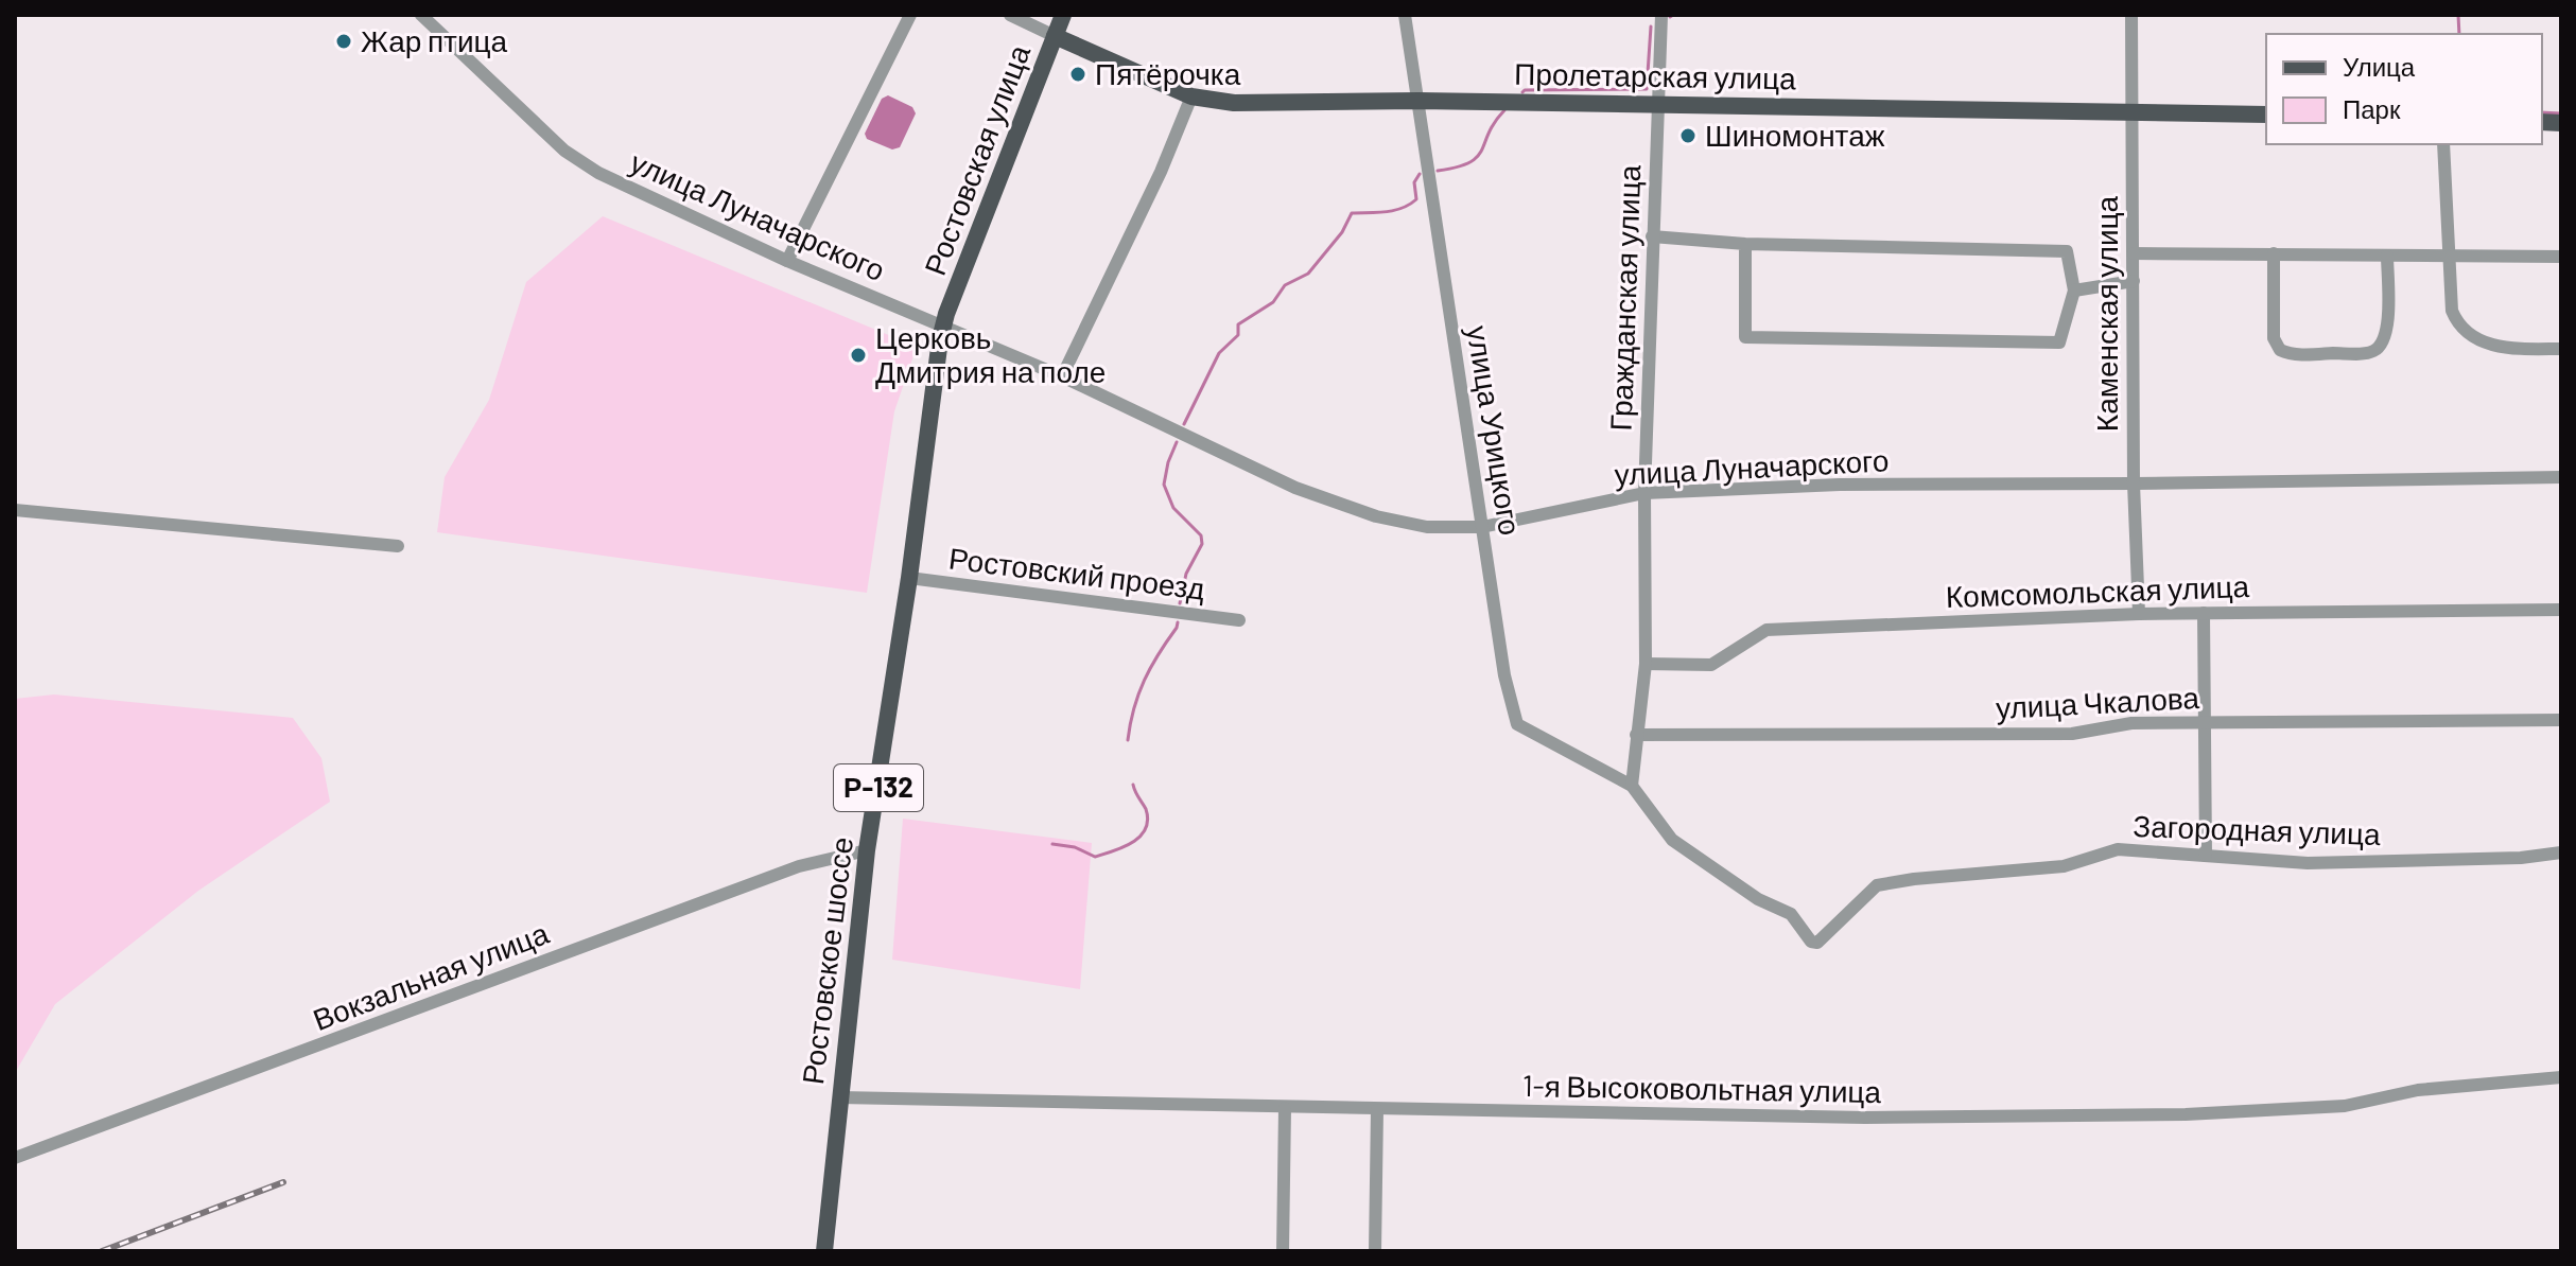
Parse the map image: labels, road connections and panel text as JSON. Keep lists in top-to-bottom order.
{
  "streets": {
    "main road": [
      "Пролетарская улица",
      "Ростовская улица",
      "Р-132",
      "Ростовское шоссе"
    ],
    "street": [
      "улица Луначарского",
      "Гражданская улица",
      "Каменская улица",
      "улица Урицкого",
      "Ростовский проезд",
      "Комсомольская улица",
      "улица Чкалова",
      "Загородная улица",
      "Вокзальная улица",
      "1-я Высоковольтная улица"
    ]
  },
  "crossings": [
    ["Пролетарская улица", "Ростовская улица"],
    ["Пролетарская улица", "Гражданская улица"],
    ["Пролетарская улица", "Каменская улица"],
    ["Пролетарская улица", "улица Урицкого"],
    ["Ростовская улица", "улица Луначарского"],
    ["Ростовская улица", "Ростовское шоссе"],
    ["улица Луначарского", "Гражданская улица"],
    ["улица Луначарского", "Каменская улица"],
    ["улица Луначарского", "улица Урицкого"],
    ["улица Луначарского", "Ростовское шоссе"],
    ["Гражданская улица", "улица Урицкого"],
    ["Гражданская улица", "Комсомольская улица"],
    ["Гражданская улица", "улица Чкалова"],
    ["Гражданская улица", "Загородная улица"],
    ["Каменская улица", "Комсомольская улица"],
    ["улица Урицкого", "Загородная улица"],
    ["Ростовский проезд", "Ростовское шоссе"],
    ["Ростовское шоссе", "Вокзальная улица"],
    ["Ростовское шоссе", "1-я Высоковольтная улица"]
  ],
  "places": [
    "Жар птица",
    "Пятёрочка",
    "Шиномонтаж",
    "Церковь Дмитрия на поле"
  ],
  "legend": ["Улица", "Парк"]
}
